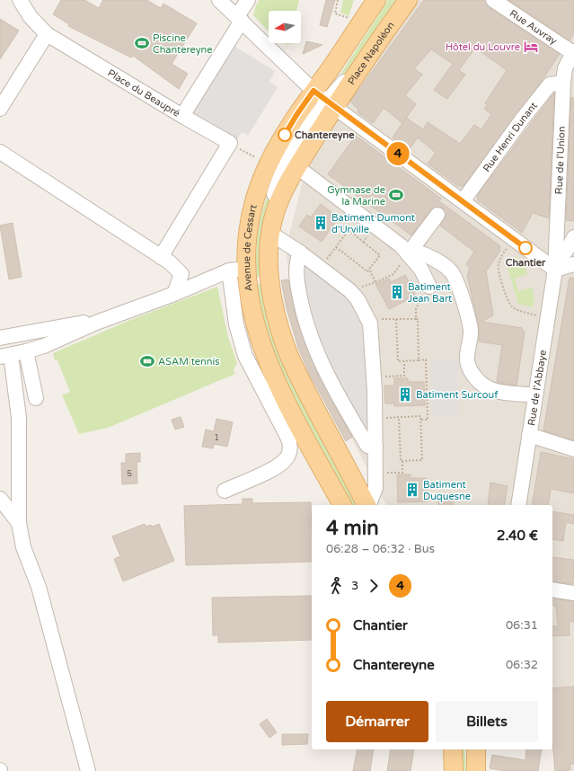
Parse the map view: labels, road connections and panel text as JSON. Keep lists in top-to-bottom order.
{
  "streets": {
    "main road": ["Place Napoléon", "Avenue de Cessart"],
    "street": [
      "Rue Auvray",
      "Place du Beaupré",
      "Rue Henri Dunant",
      "Rue de l'Union",
      "Rue de l'Abbaye"
    ]
  },
  "crossings": [
    ["Rue Auvray", "Rue de l'Union"],
    ["Place Napoléon", "Avenue de Cessart"],
    ["Rue Henri Dunant", "Rue de l'Union"],
    ["Rue de l'Union", "Rue de l'Abbaye"]
  ],
  "places": {
    "sports": ["Piscine Chantereyne", "Gymnase de la Marine", "ASAM tennis"],
    "hotel": ["Hôtel du Louvre"],
    "other": ["Chantereyne", "Chantier"],
    "building": [
      "Batiment Dumont d'Urville",
      "Batiment Jean Bart",
      "Batiment Surcouf",
      "Batiment Duquesne"
    ]
  },
  "lines": ["bus line 4"],
  "house_numbers": ["1", "5"],
  "north": "left",
  "page": {
    "on_map": "4",
    "heading": ["4 min", "06:28 – 06:32 · Bus", "2.40 €"],
    "legs": ["3", "4"],
    "list": [
      {
        "name": "Chantier",
        "value": "06:31"
      },
      {
        "name": "Chantereyne",
        "value": "06:32"
      }
    ],
    "buttons": ["Démarrer", "Billets"]
  }
}
